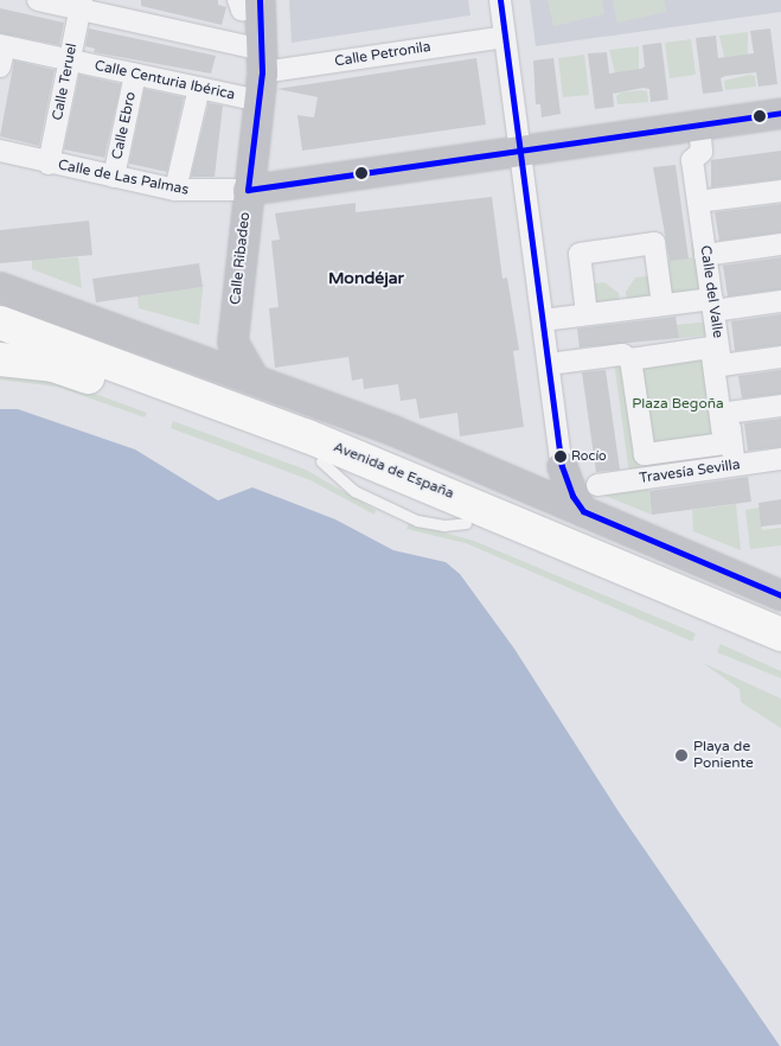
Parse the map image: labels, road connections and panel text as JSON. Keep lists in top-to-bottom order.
{
  "streets": {
    "highway": ["Avenida de España"],
    "street": [
      "Calle Petronila",
      "Calle Centuria Ibérica",
      "Calle Teruel",
      "Calle Ebro",
      "Calle de Las Palmas",
      "Calle Ribadeo",
      "Calle del Valle",
      "Travesía Sevilla"
    ]
  },
  "crossings": [
    ["Calle Petronila", "Calle Centuria Ibérica"],
    ["Calle Petronila", "Calle Ribadeo"],
    ["Calle Centuria Ibérica", "Calle Teruel"],
    ["Calle Centuria Ibérica", "Calle Ebro"],
    ["Calle Centuria Ibérica", "Calle Ribadeo"],
    ["Calle Teruel", "Calle de Las Palmas"],
    ["Calle Ebro", "Calle de Las Palmas"],
    ["Calle de Las Palmas", "Calle Ribadeo"],
    ["Calle del Valle", "Travesía Sevilla"]
  ],
  "districts": ["Mondéjar"],
  "parks": ["Plaza Begoña"],
  "places": ["Rocío", "Playa de Poniente"]
}
